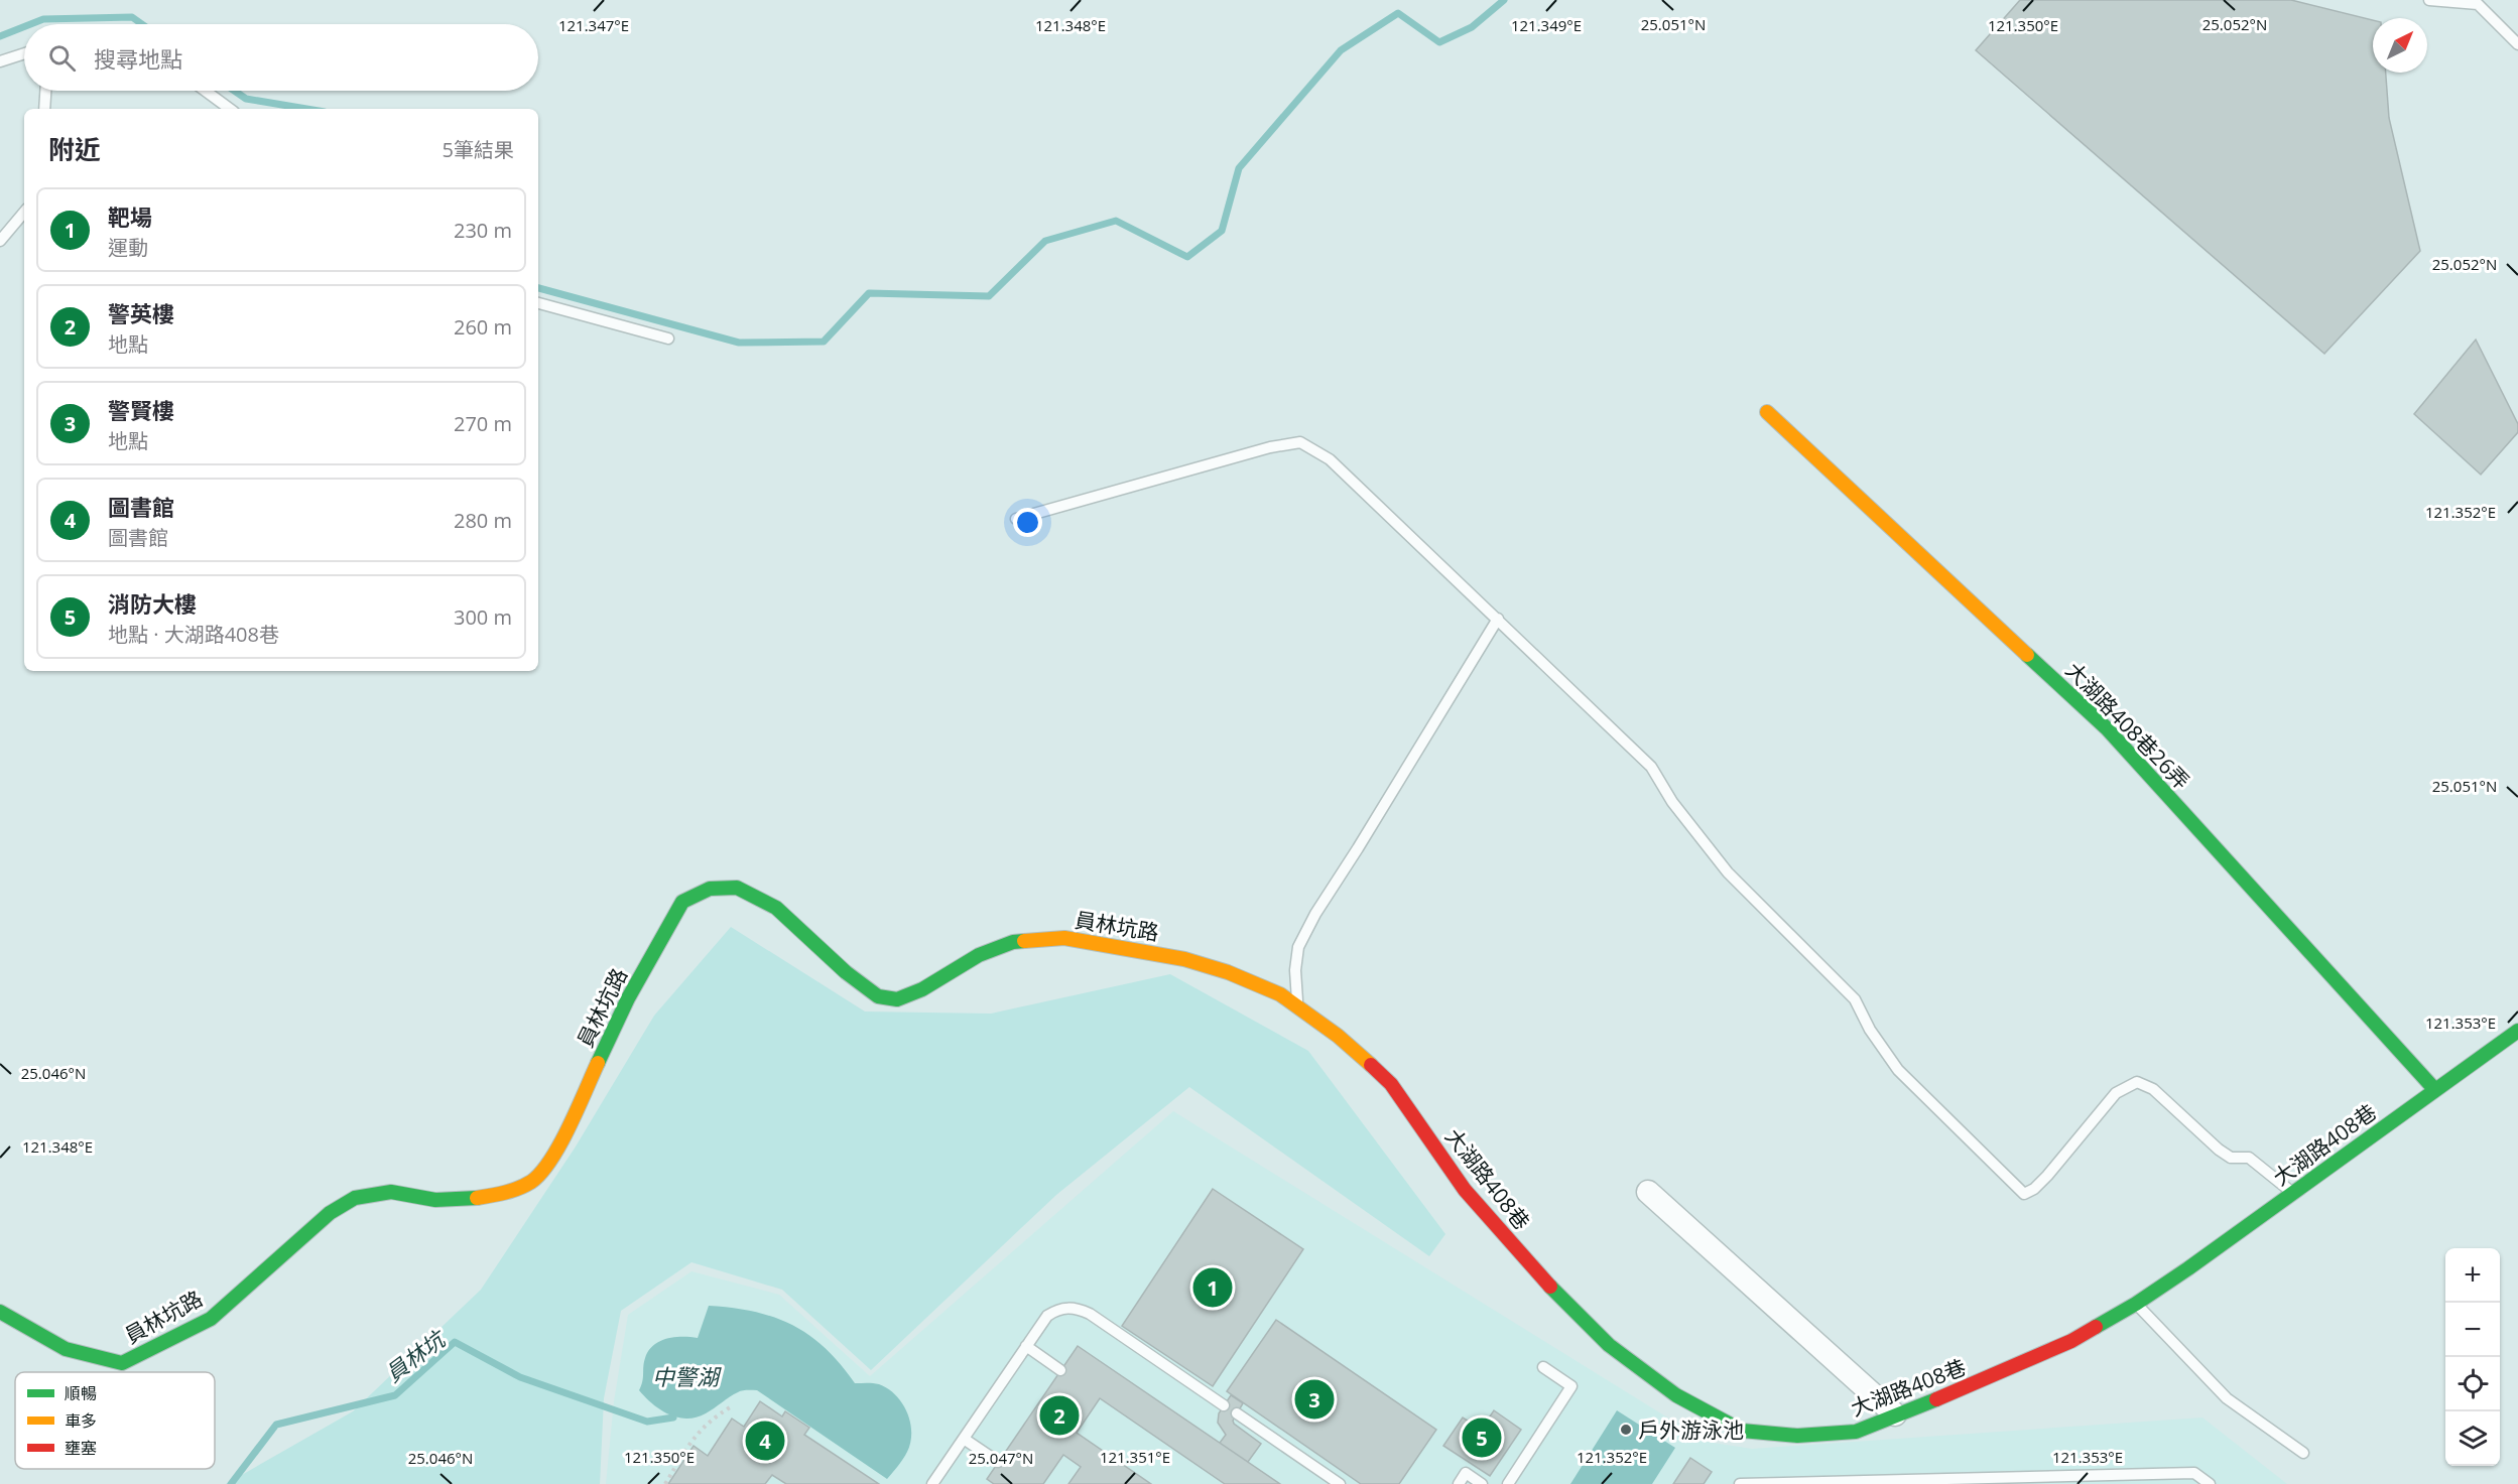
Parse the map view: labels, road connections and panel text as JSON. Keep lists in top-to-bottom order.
{
  "streets": {
    "street": ["大湖路408巷26弄", "員林坑路", "大湖路408巷"]
  },
  "crossings": [
    ["大湖路408巷26弄", "大湖路408巷"],
    ["員林坑路", "大湖路408巷"]
  ],
  "water": ["員林坑", "中警湖"],
  "places": ["戶外游泳池"],
  "legend": ["順暢", "車多", "壅塞"],
  "north": "top right",
  "page": {
    "search": "搜尋地點",
    "heading": ["附近", "5筆結果"],
    "list": [
      {
        "mark": "1",
        "name": "靶場",
        "note": "運動",
        "value": "230 m"
      },
      {
        "mark": "2",
        "name": "警英樓",
        "note": "地點",
        "value": "260 m"
      },
      {
        "mark": "3",
        "name": "警賢樓",
        "note": "地點",
        "value": "270 m"
      },
      {
        "mark": "4",
        "name": "圖書館",
        "note": "圖書館",
        "value": "280 m"
      },
      {
        "mark": "5",
        "name": "消防大樓",
        "note": "地點 · 大湖路408巷",
        "value": "300 m"
      }
    ],
    "map_buttons": ["+", "−"],
    "pins": [
      "1",
      "3",
      "2",
      "5",
      "4"
    ]
  },
  "coordinates": [
    "25.051°N",
    "25.052°N",
    "121.347°E",
    "121.348°E",
    "121.349°E",
    "121.350°E",
    "121.352°E",
    "121.353°E",
    "25.046°N",
    "121.351°E",
    "25.047°N"
  ]
}
